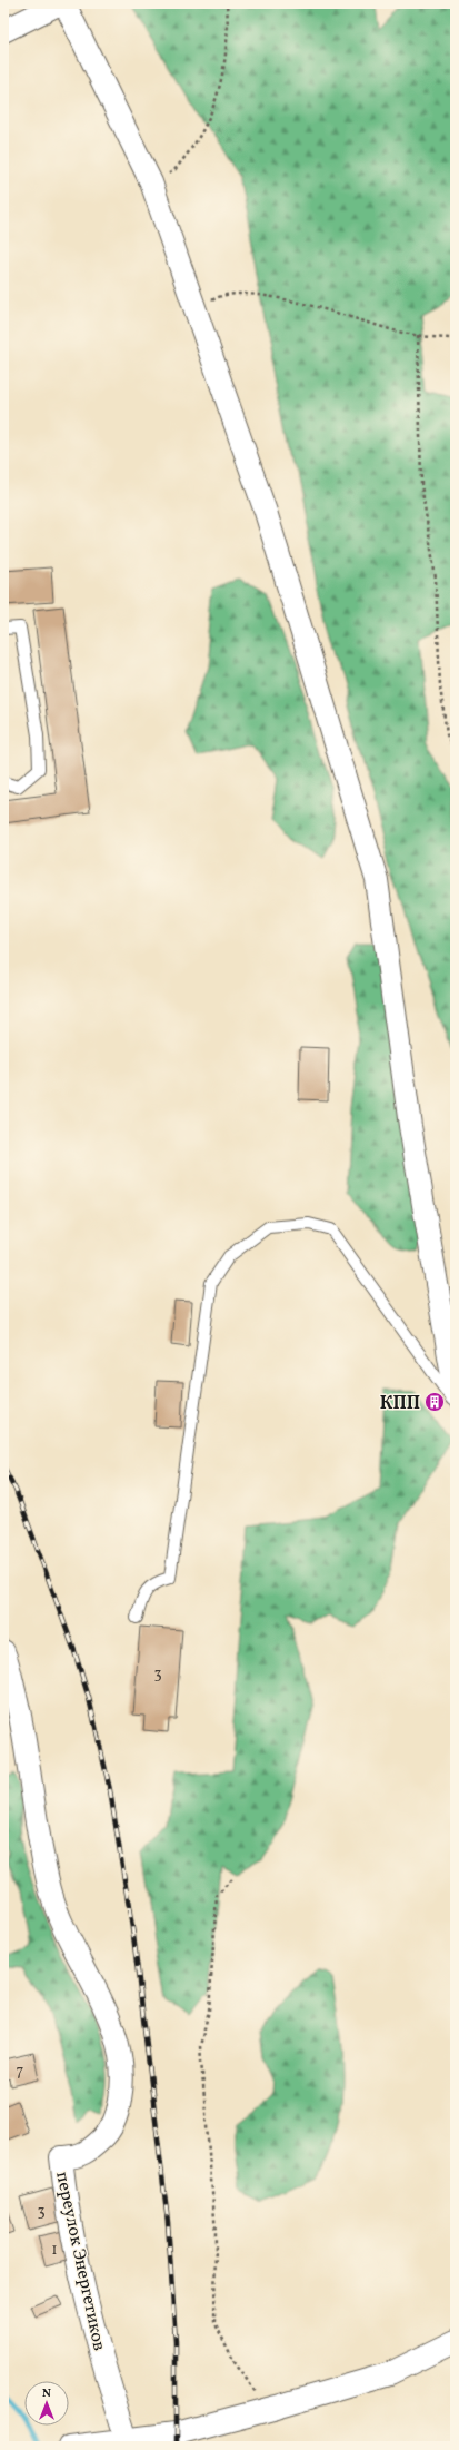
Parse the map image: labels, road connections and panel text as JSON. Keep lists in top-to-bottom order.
{
  "streets": {
    "street": ["переулок Энергетиков"]
  },
  "places": {
    "building": ["КПП"]
  },
  "house_numbers": [
    "3",
    "7",
    "3",
    "1"
  ],
  "north": "top"
}
